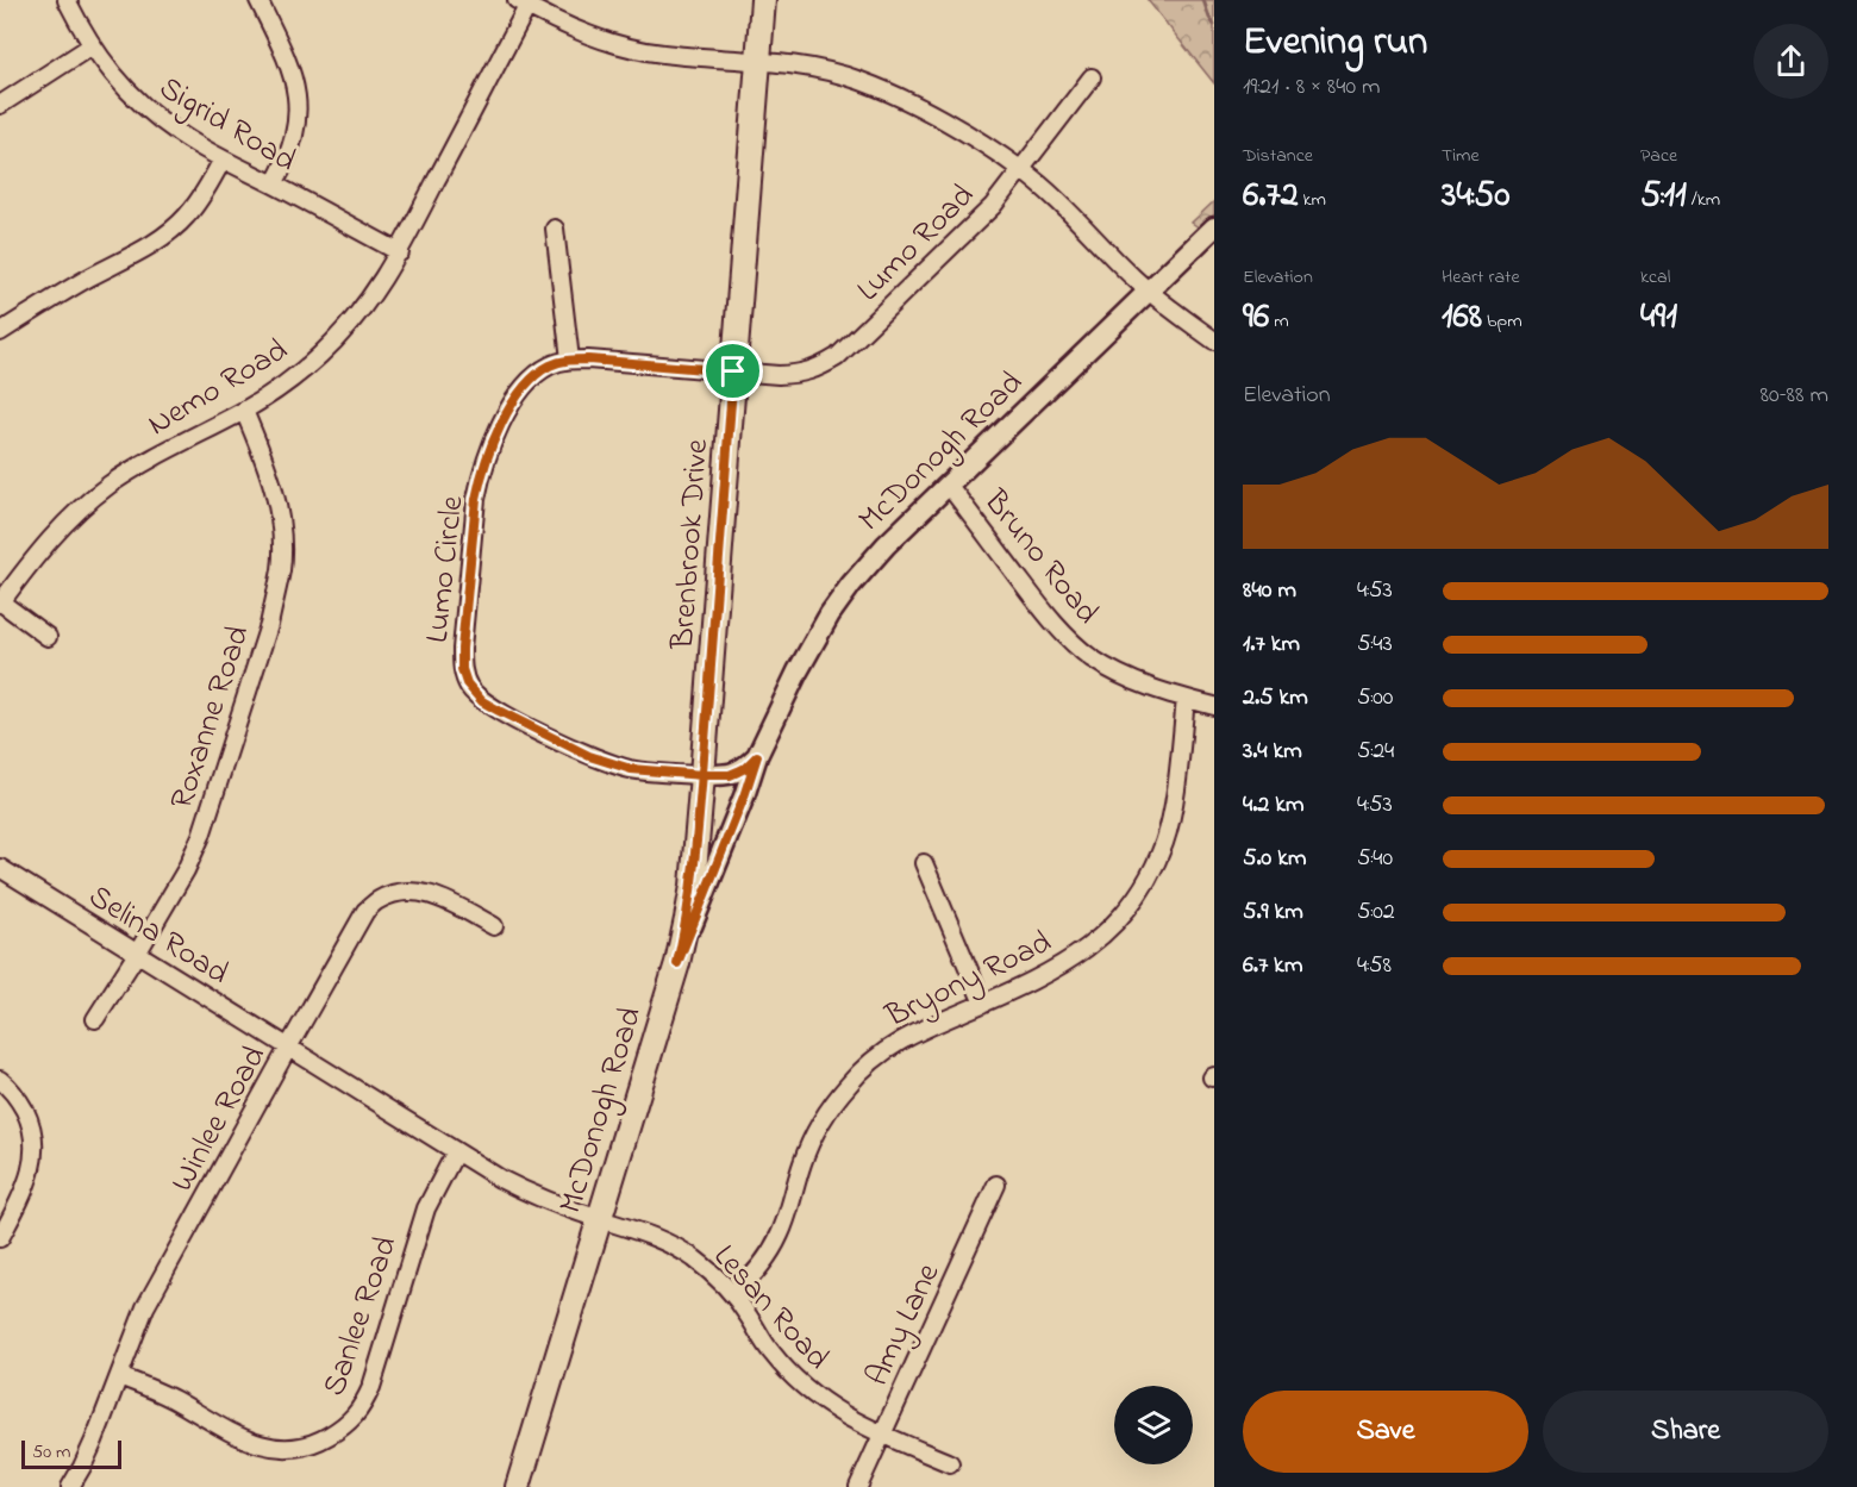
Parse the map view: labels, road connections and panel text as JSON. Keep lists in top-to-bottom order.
{
  "streets": {
    "main road": ["McDonogh Road", "Brenbrook Drive"],
    "street": [
      "Sigrid Road",
      "Lumo Road",
      "Nemo Road",
      "Bruno Road",
      "Lumo Circle",
      "Roxanne Road",
      "Selina Road",
      "Bryony Road",
      "Winlee Road",
      "Lesan Road",
      "Sanlee Road",
      "Amy Lane"
    ]
  },
  "crossings": [
    ["Sigrid Road", "Nemo Road"],
    ["Lumo Road", "Brenbrook Drive"],
    ["Lumo Road", "Lumo Circle"],
    ["Nemo Road", "Roxanne Road"],
    ["McDonogh Road", "Brenbrook Drive"],
    ["McDonogh Road", "Bruno Road"],
    ["McDonogh Road", "Lesan Road"],
    ["Brenbrook Drive", "Lumo Circle"],
    ["Bruno Road", "Bryony Road"],
    ["Roxanne Road", "Selina Road"],
    ["Selina Road", "Winlee Road"],
    ["Selina Road", "Lesan Road"],
    ["Bryony Road", "Lesan Road"],
    ["Winlee Road", "Lesan Road"],
    ["Winlee Road", "Sanlee Road"],
    ["Lesan Road", "Sanlee Road"],
    ["Lesan Road", "Amy Lane"]
  ],
  "scale_bar": "50 m",
  "page": {
    "heading": ["Evening run", "19:21 · 8 × 840 m"],
    "stats": [
      ["Distance", "6.72 km"],
      ["Time", "34:50"],
      ["Pace", "5:11 /km"],
      ["Elevation", "96 m"],
      ["Heart rate", "168 bpm"],
      ["kcal", "491"]
    ],
    "chart": ["Elevation", "80–88 m"],
    "list": [
      {
        "name": "840 m",
        "note": "4:53"
      },
      {
        "name": "1.7 km",
        "note": "5:43"
      },
      {
        "name": "2.5 km",
        "note": "5:00"
      },
      {
        "name": "3.4 km",
        "note": "5:24"
      },
      {
        "name": "4.2 km",
        "note": "4:53"
      },
      {
        "name": "5.0 km",
        "note": "5:40"
      },
      {
        "name": "5.9 km",
        "note": "5:02"
      },
      {
        "name": "6.7 km",
        "note": "4:58"
      }
    ],
    "buttons": ["Save", "Share"],
    "scale": "50 m"
  }
}
